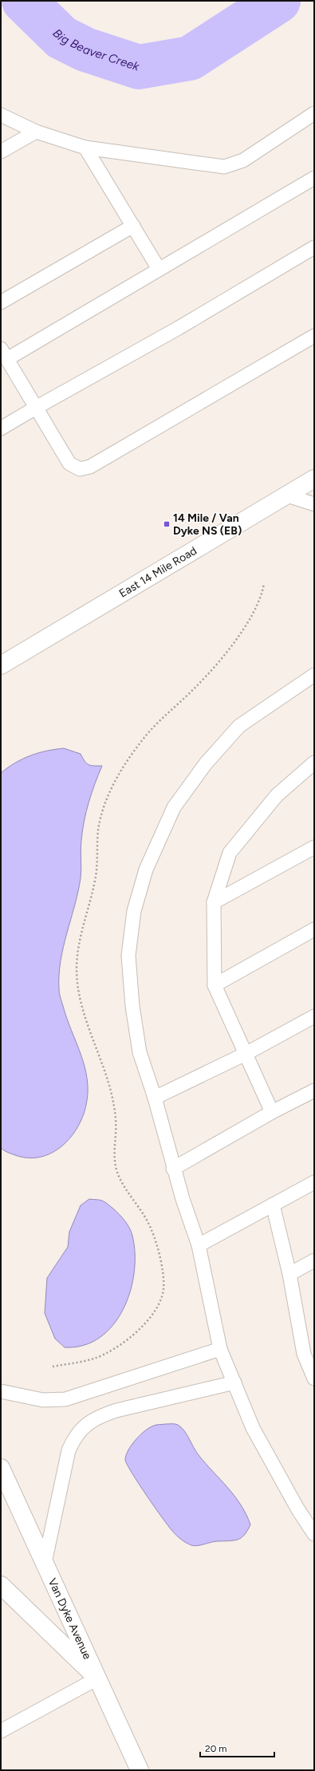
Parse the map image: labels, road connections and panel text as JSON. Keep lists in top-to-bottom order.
{
  "streets": {
    "main road": ["East 14 Mile Road", "Van Dyke Avenue"]
  },
  "water": ["Big Beaver Creek"],
  "places": {
    "transit": ["14 Mile / Van Dyke NS (EB)"]
  },
  "scale_bar": "20 m"
}
